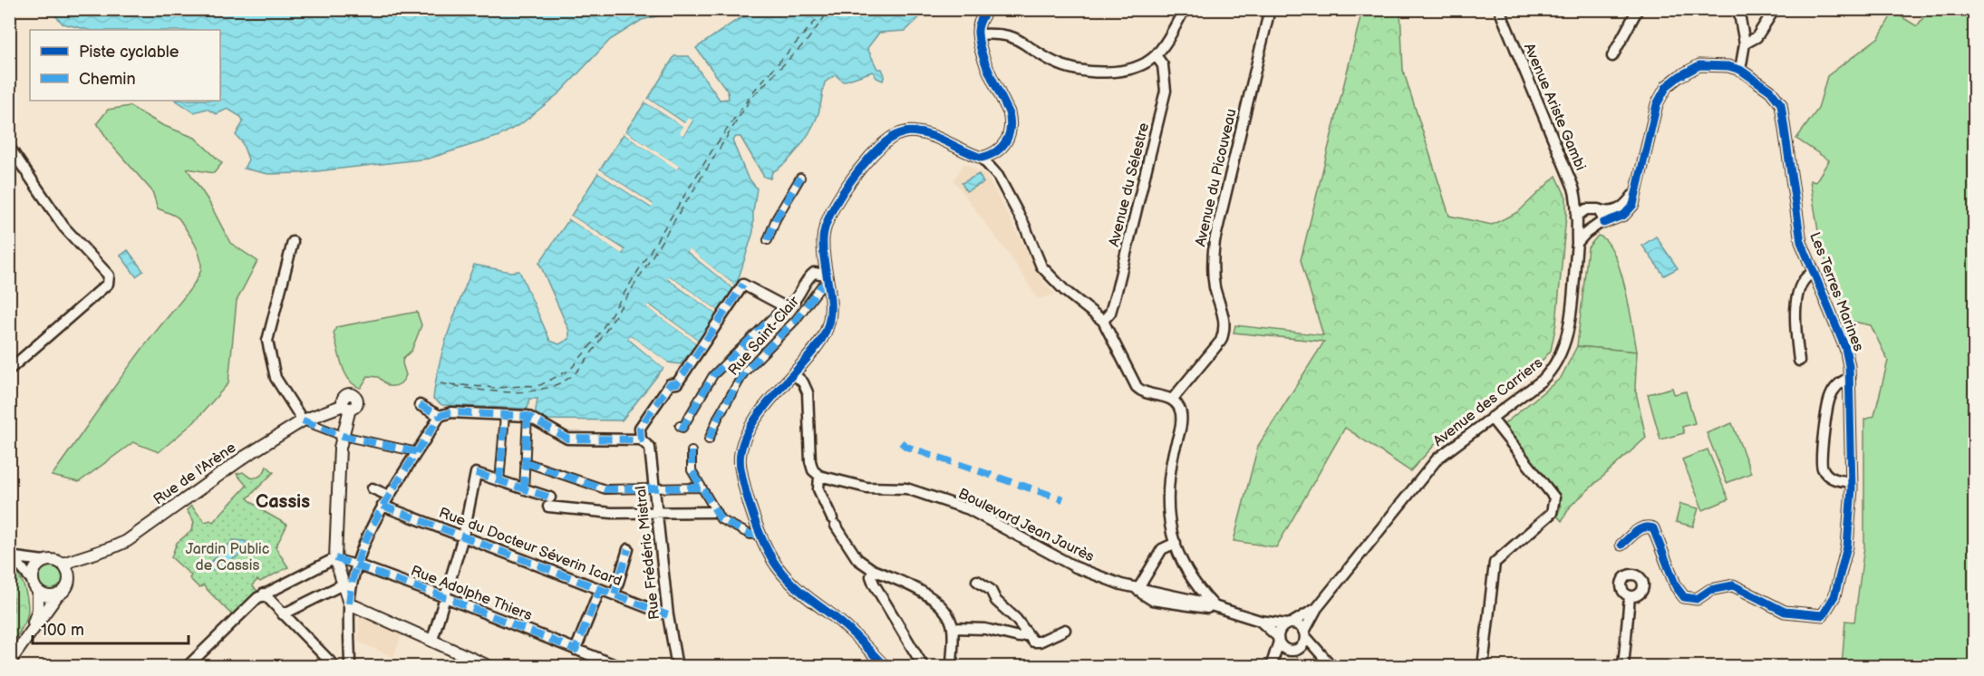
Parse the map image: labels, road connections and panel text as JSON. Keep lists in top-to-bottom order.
{
  "streets": {
    "street": [
      "Avenue Ariste Gambi",
      "Avenue du Picouveau",
      "Avenue du Sélestre",
      "Les Terres Marines",
      "Rue Saint-Clair",
      "Avenue des Carriers",
      "Rue de l'Arène",
      "Boulevard Jean Jaurès",
      "Rue du Docteur Séverin Icard",
      "Rue Frédéric Mistral",
      "Rue Adolphe Thiers"
    ]
  },
  "crossings": [
    ["Avenue Ariste Gambi", "Les Terres Marines"],
    ["Avenue Ariste Gambi", "Avenue des Carriers"],
    ["Les Terres Marines", "Avenue des Carriers"],
    ["Avenue des Carriers", "Boulevard Jean Jaurès"],
    ["Rue du Docteur Séverin Icard", "Rue Frédéric Mistral"]
  ],
  "districts": ["Cassis"],
  "parks": ["Jardin Public de Cassis"],
  "legend": ["Piste cyclable", "Chemin"],
  "scale_bar": "100 m"
}
